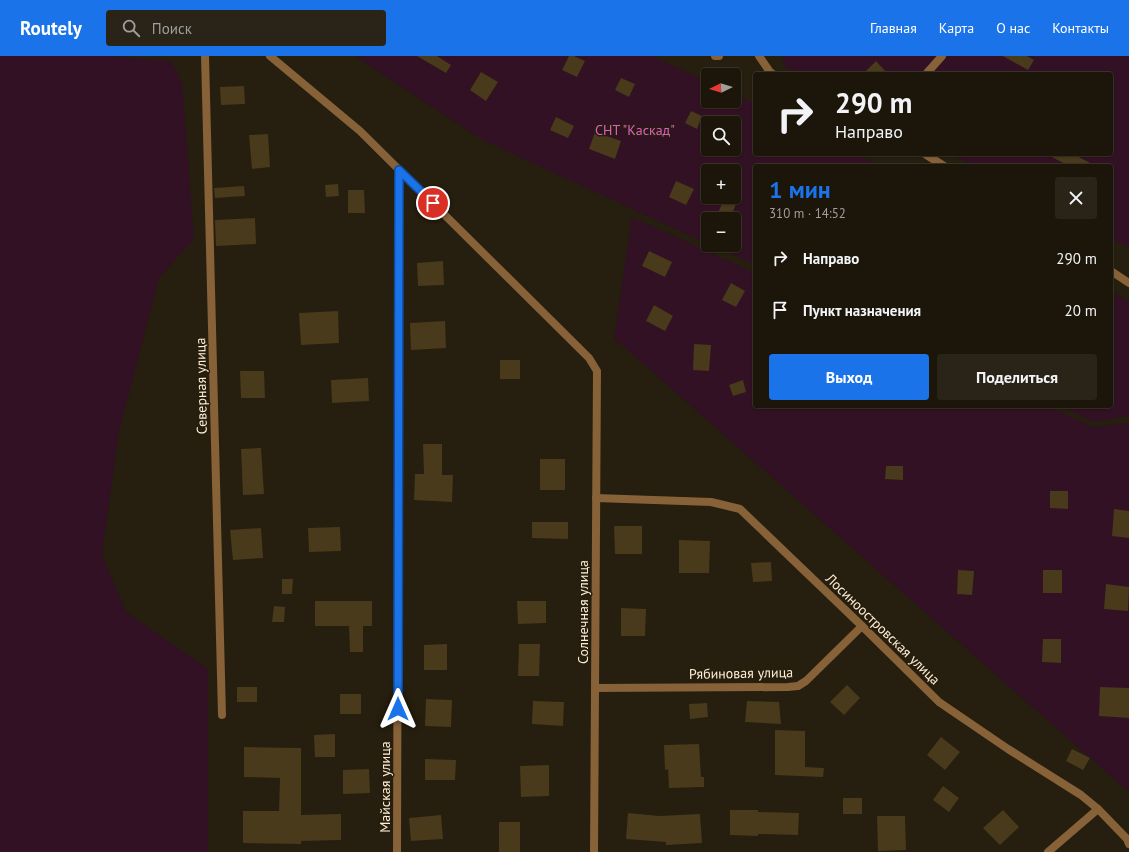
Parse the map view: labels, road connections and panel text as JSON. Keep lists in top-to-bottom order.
{
  "streets": {
    "street": [
      "Северная улица",
      "Солнечная улица",
      "Лосиноостровская улица",
      "Рябиновая улица",
      "Майская улица"
    ]
  },
  "crossings": [
    ["Солнечная улица", "Лосиноостровская улица"],
    ["Солнечная улица", "Рябиновая улица"],
    ["Солнечная улица", "Майская улица"],
    ["Лосиноостровская улица", "Рябиновая улица"]
  ],
  "parks": ["СНТ \"Каскад\""],
  "north": "left",
  "page": {
    "header": "Routely",
    "search": "Поиск",
    "nav": [
      "Главная",
      "Карта",
      "О нас",
      "Контакты"
    ],
    "map_buttons": ["+", "−"],
    "turn": ["290 m", "Направо"],
    "heading": ["1 мин", "310 m · 14:52"],
    "list": [
      {
        "name": "Направо",
        "value": "290 m"
      },
      {
        "name": "Пункт назначения",
        "value": "20 m"
      }
    ],
    "buttons": ["Выход", "Поделиться"]
  }
}
